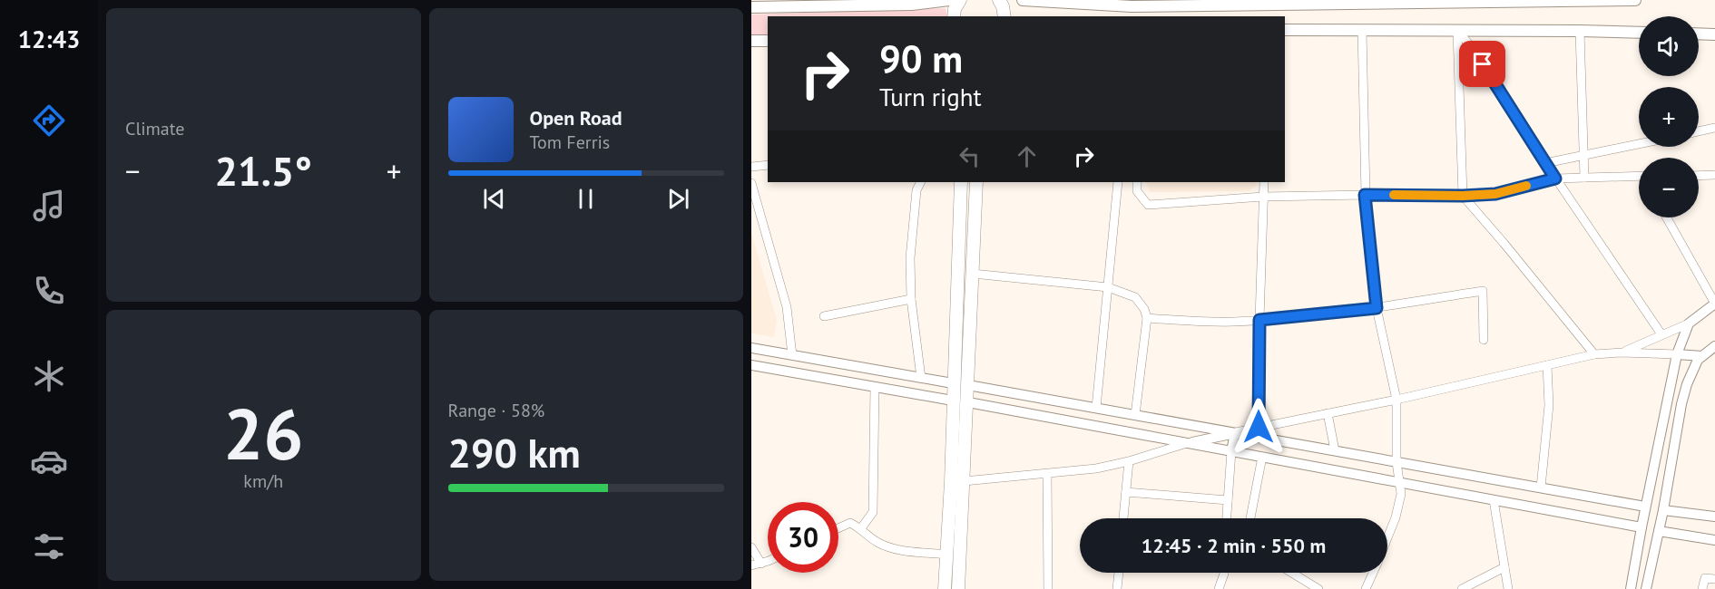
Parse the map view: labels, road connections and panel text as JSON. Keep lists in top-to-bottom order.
{
  "page": {
    "tabs": "12:43",
    "tile": [
      "Climate",
      ["26", "km/h"],
      ["Range · 58%", "290 km"]
    ],
    "map_buttons": ["+", "−"],
    "turn": ["90 m", "Turn right"],
    "song": ["Open Road", "Tom Ferris"],
    "heat": ["−", "21.5°", "+"],
    "limit": "30",
    "trip": "12:45 · 2 min · 550 m"
  }
}
